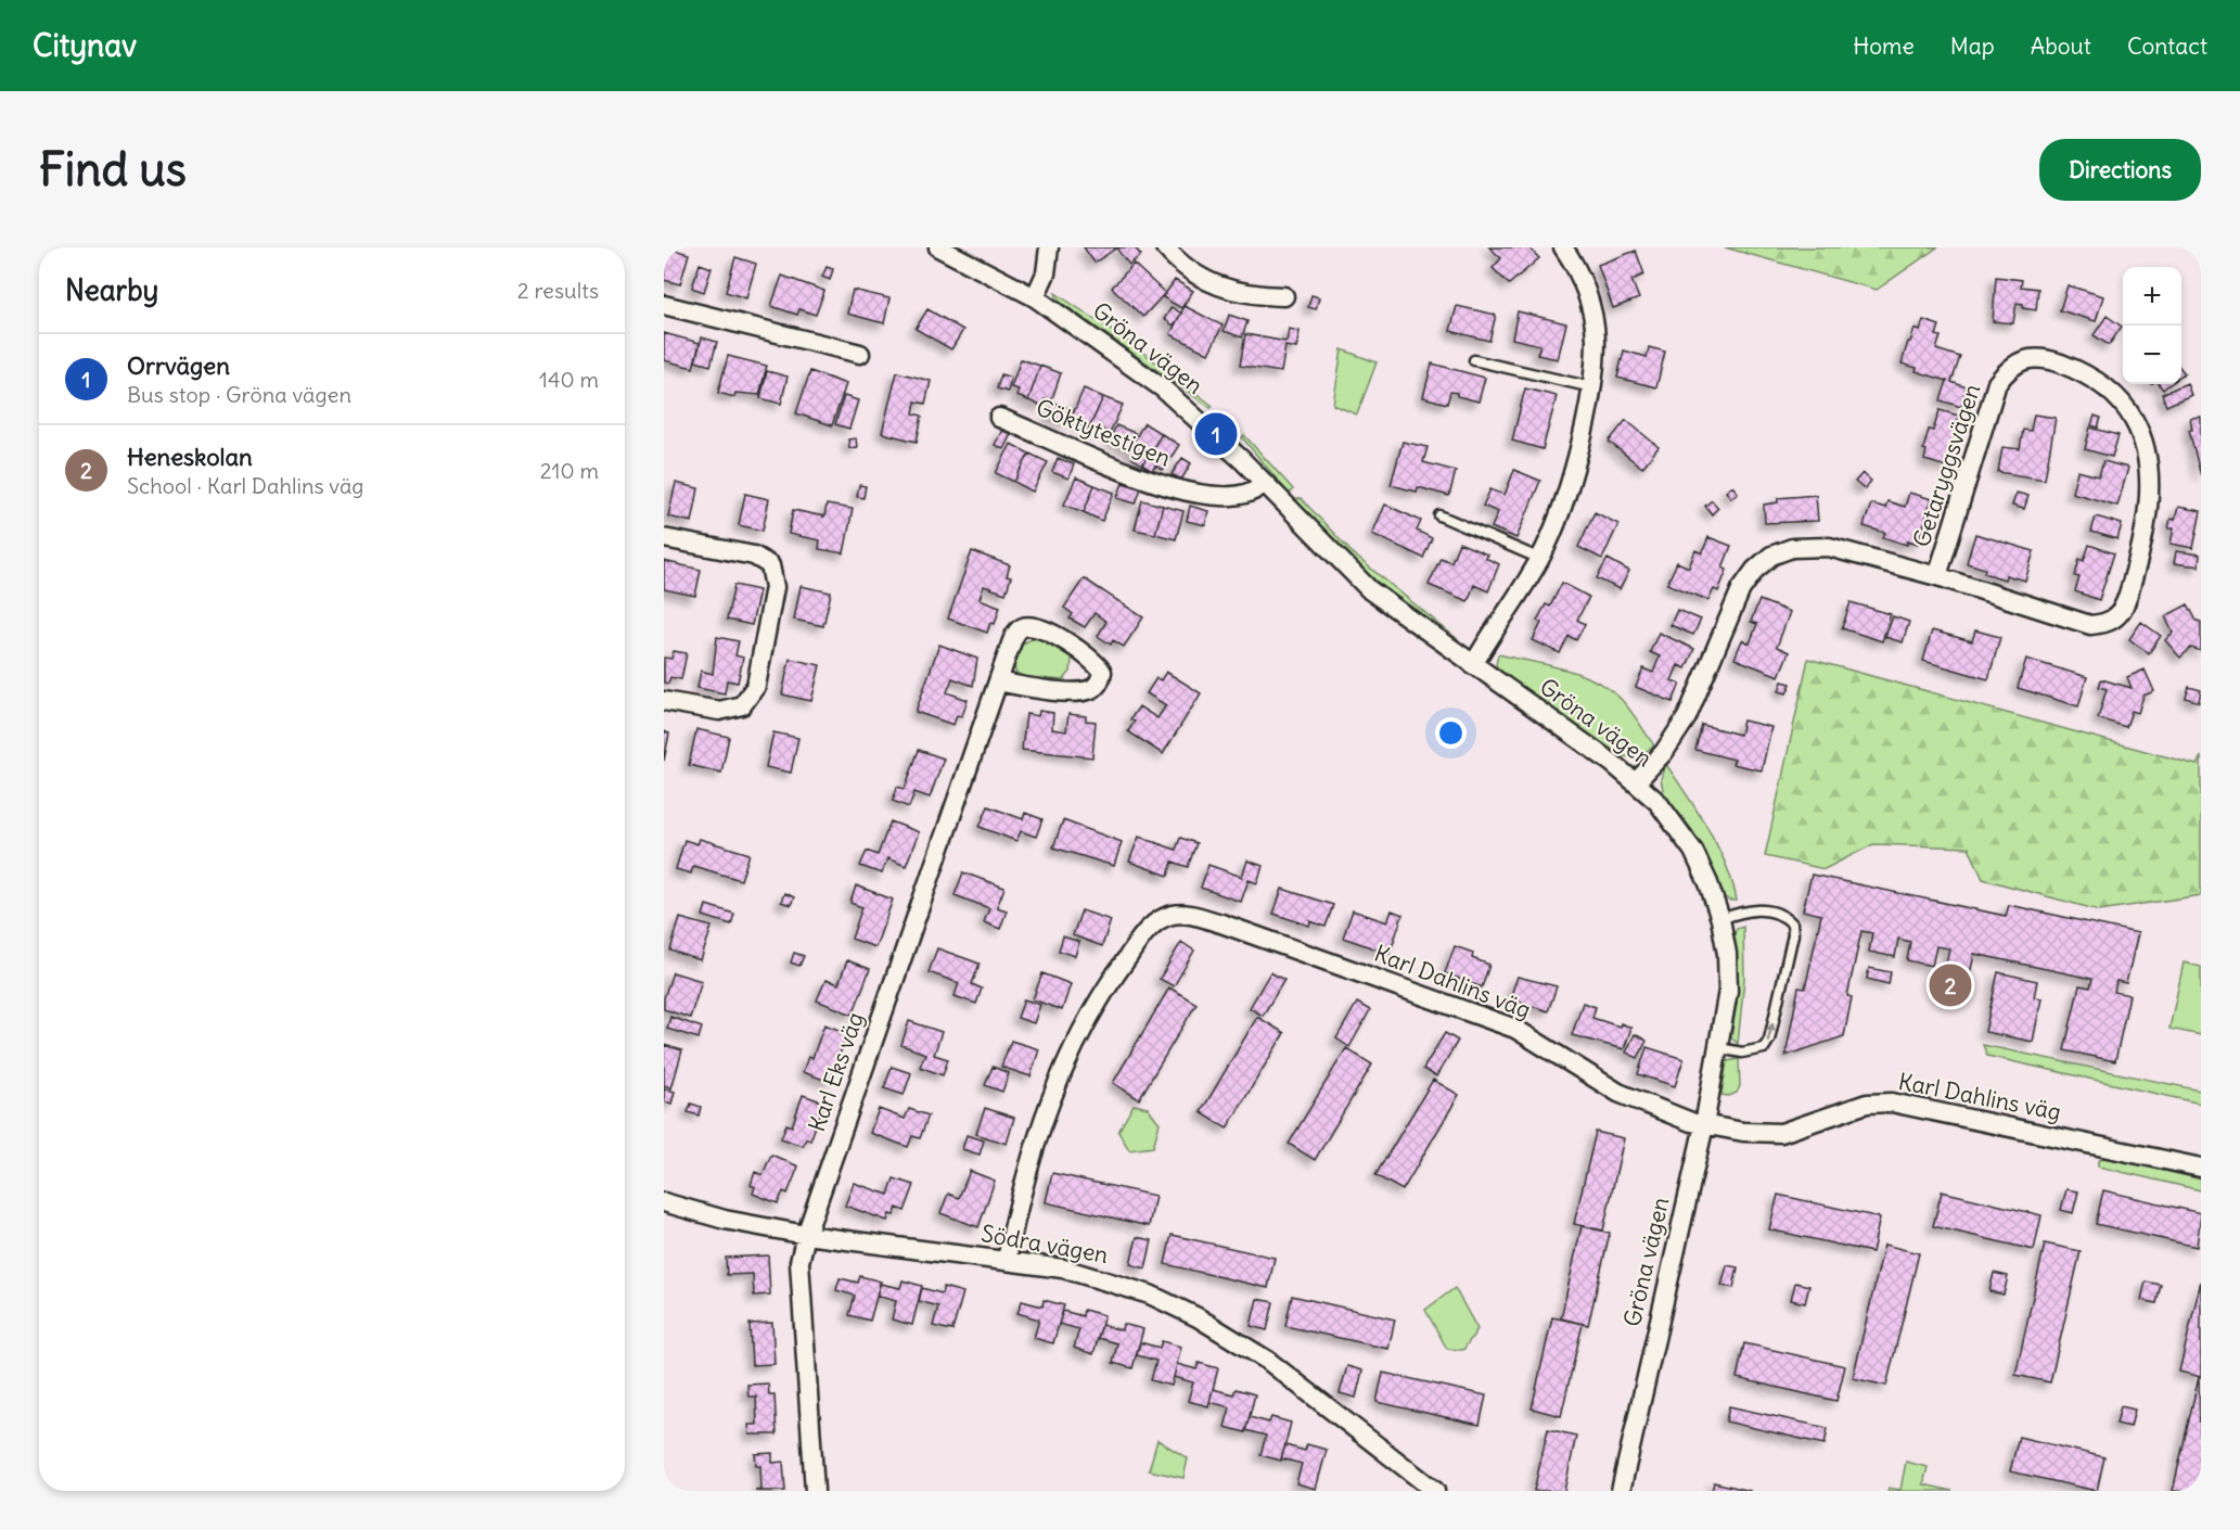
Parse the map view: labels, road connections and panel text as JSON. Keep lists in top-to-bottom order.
{
  "streets": {
    "street": [
      "Gröna vägen",
      "Göktytestigen",
      "Getaryggsvägen",
      "Karl Dahlins väg",
      "Karl Eks väg",
      "Södra vägen"
    ]
  },
  "crossings": [
    ["Gröna vägen", "Göktytestigen"],
    ["Gröna vägen", "Getaryggsvägen"],
    ["Gröna vägen", "Karl Dahlins väg"],
    ["Karl Dahlins väg", "Södra vägen"],
    ["Karl Eks väg", "Södra vägen"]
  ],
  "page": {
    "header": "Citynav",
    "nav": [
      "Home",
      "Map",
      "About",
      "Contact"
    ],
    "buttons": "Directions",
    "title": "Find us",
    "heading": ["Nearby", "2 results"],
    "map_buttons": ["+", "−"],
    "list": [
      {
        "mark": "1",
        "name": "Orrvägen",
        "note": "Bus stop · Gröna vägen",
        "value": "140 m"
      },
      {
        "mark": "2",
        "name": "Heneskolan",
        "note": "School · Karl Dahlins väg",
        "value": "210 m"
      }
    ],
    "pins": ["1", "2"]
  }
}
